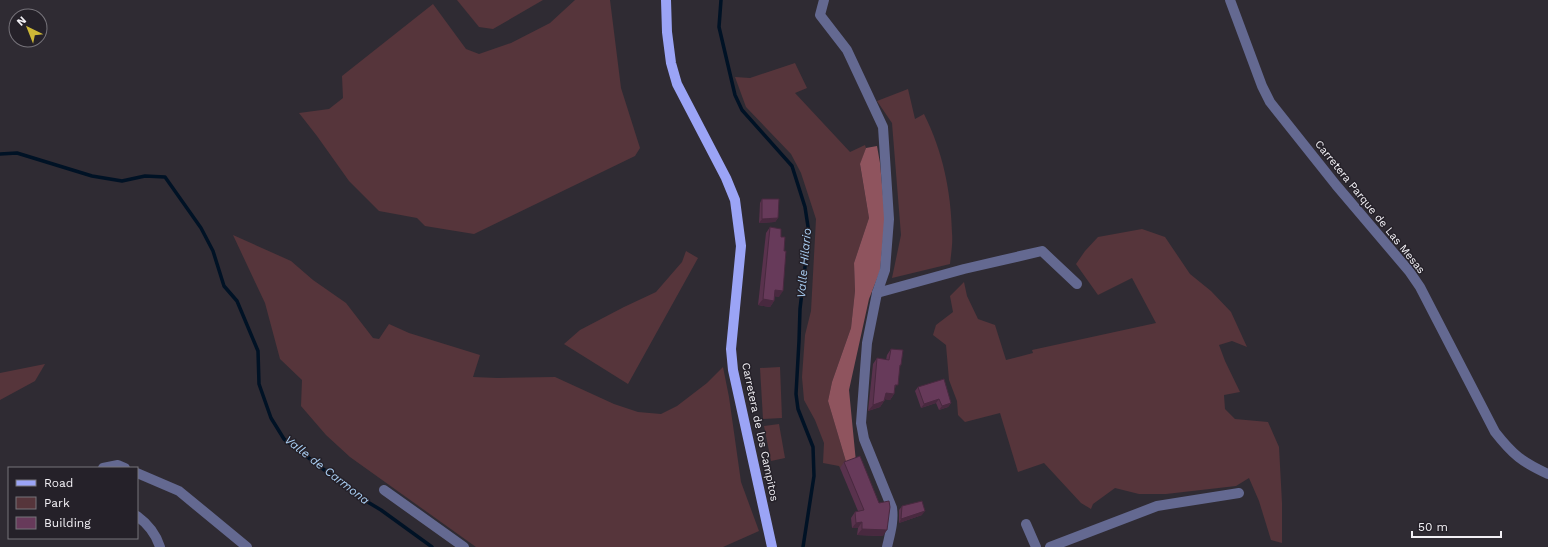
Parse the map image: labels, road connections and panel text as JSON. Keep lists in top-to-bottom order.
{
  "streets": {
    "main road": ["Carretera de los Campitos"],
    "street": ["Carretera Parque de Las Mesas"]
  },
  "water": ["Valle Hilario", "Valle de Carmona"],
  "legend": ["Road", "Park", "Building"],
  "scale_bar": "50 m",
  "north": "top left"
}
